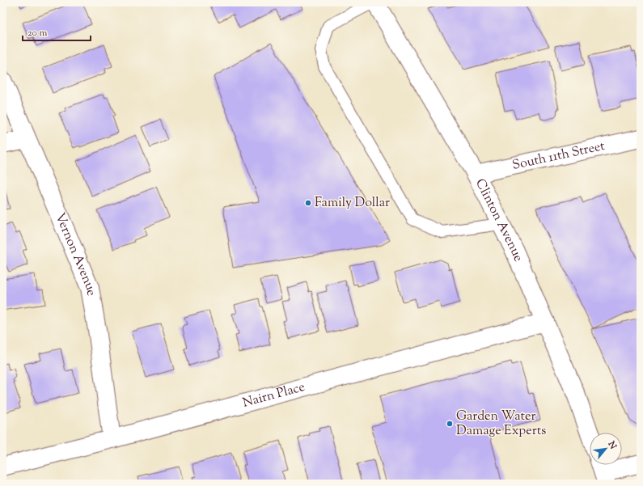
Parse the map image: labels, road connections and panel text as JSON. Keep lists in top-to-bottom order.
{
  "streets": {
    "street": [
      "South 11th Street",
      "Clinton Avenue",
      "Vernon Avenue",
      "Nairn Place"
    ]
  },
  "crossings": [
    ["South 11th Street", "Clinton Avenue"],
    ["Clinton Avenue", "Nairn Place"],
    ["Vernon Avenue", "Nairn Place"]
  ],
  "places": ["Family Dollar", "Garden Water Damage Experts"],
  "scale_bar": "20 m",
  "north": "top right"
}
